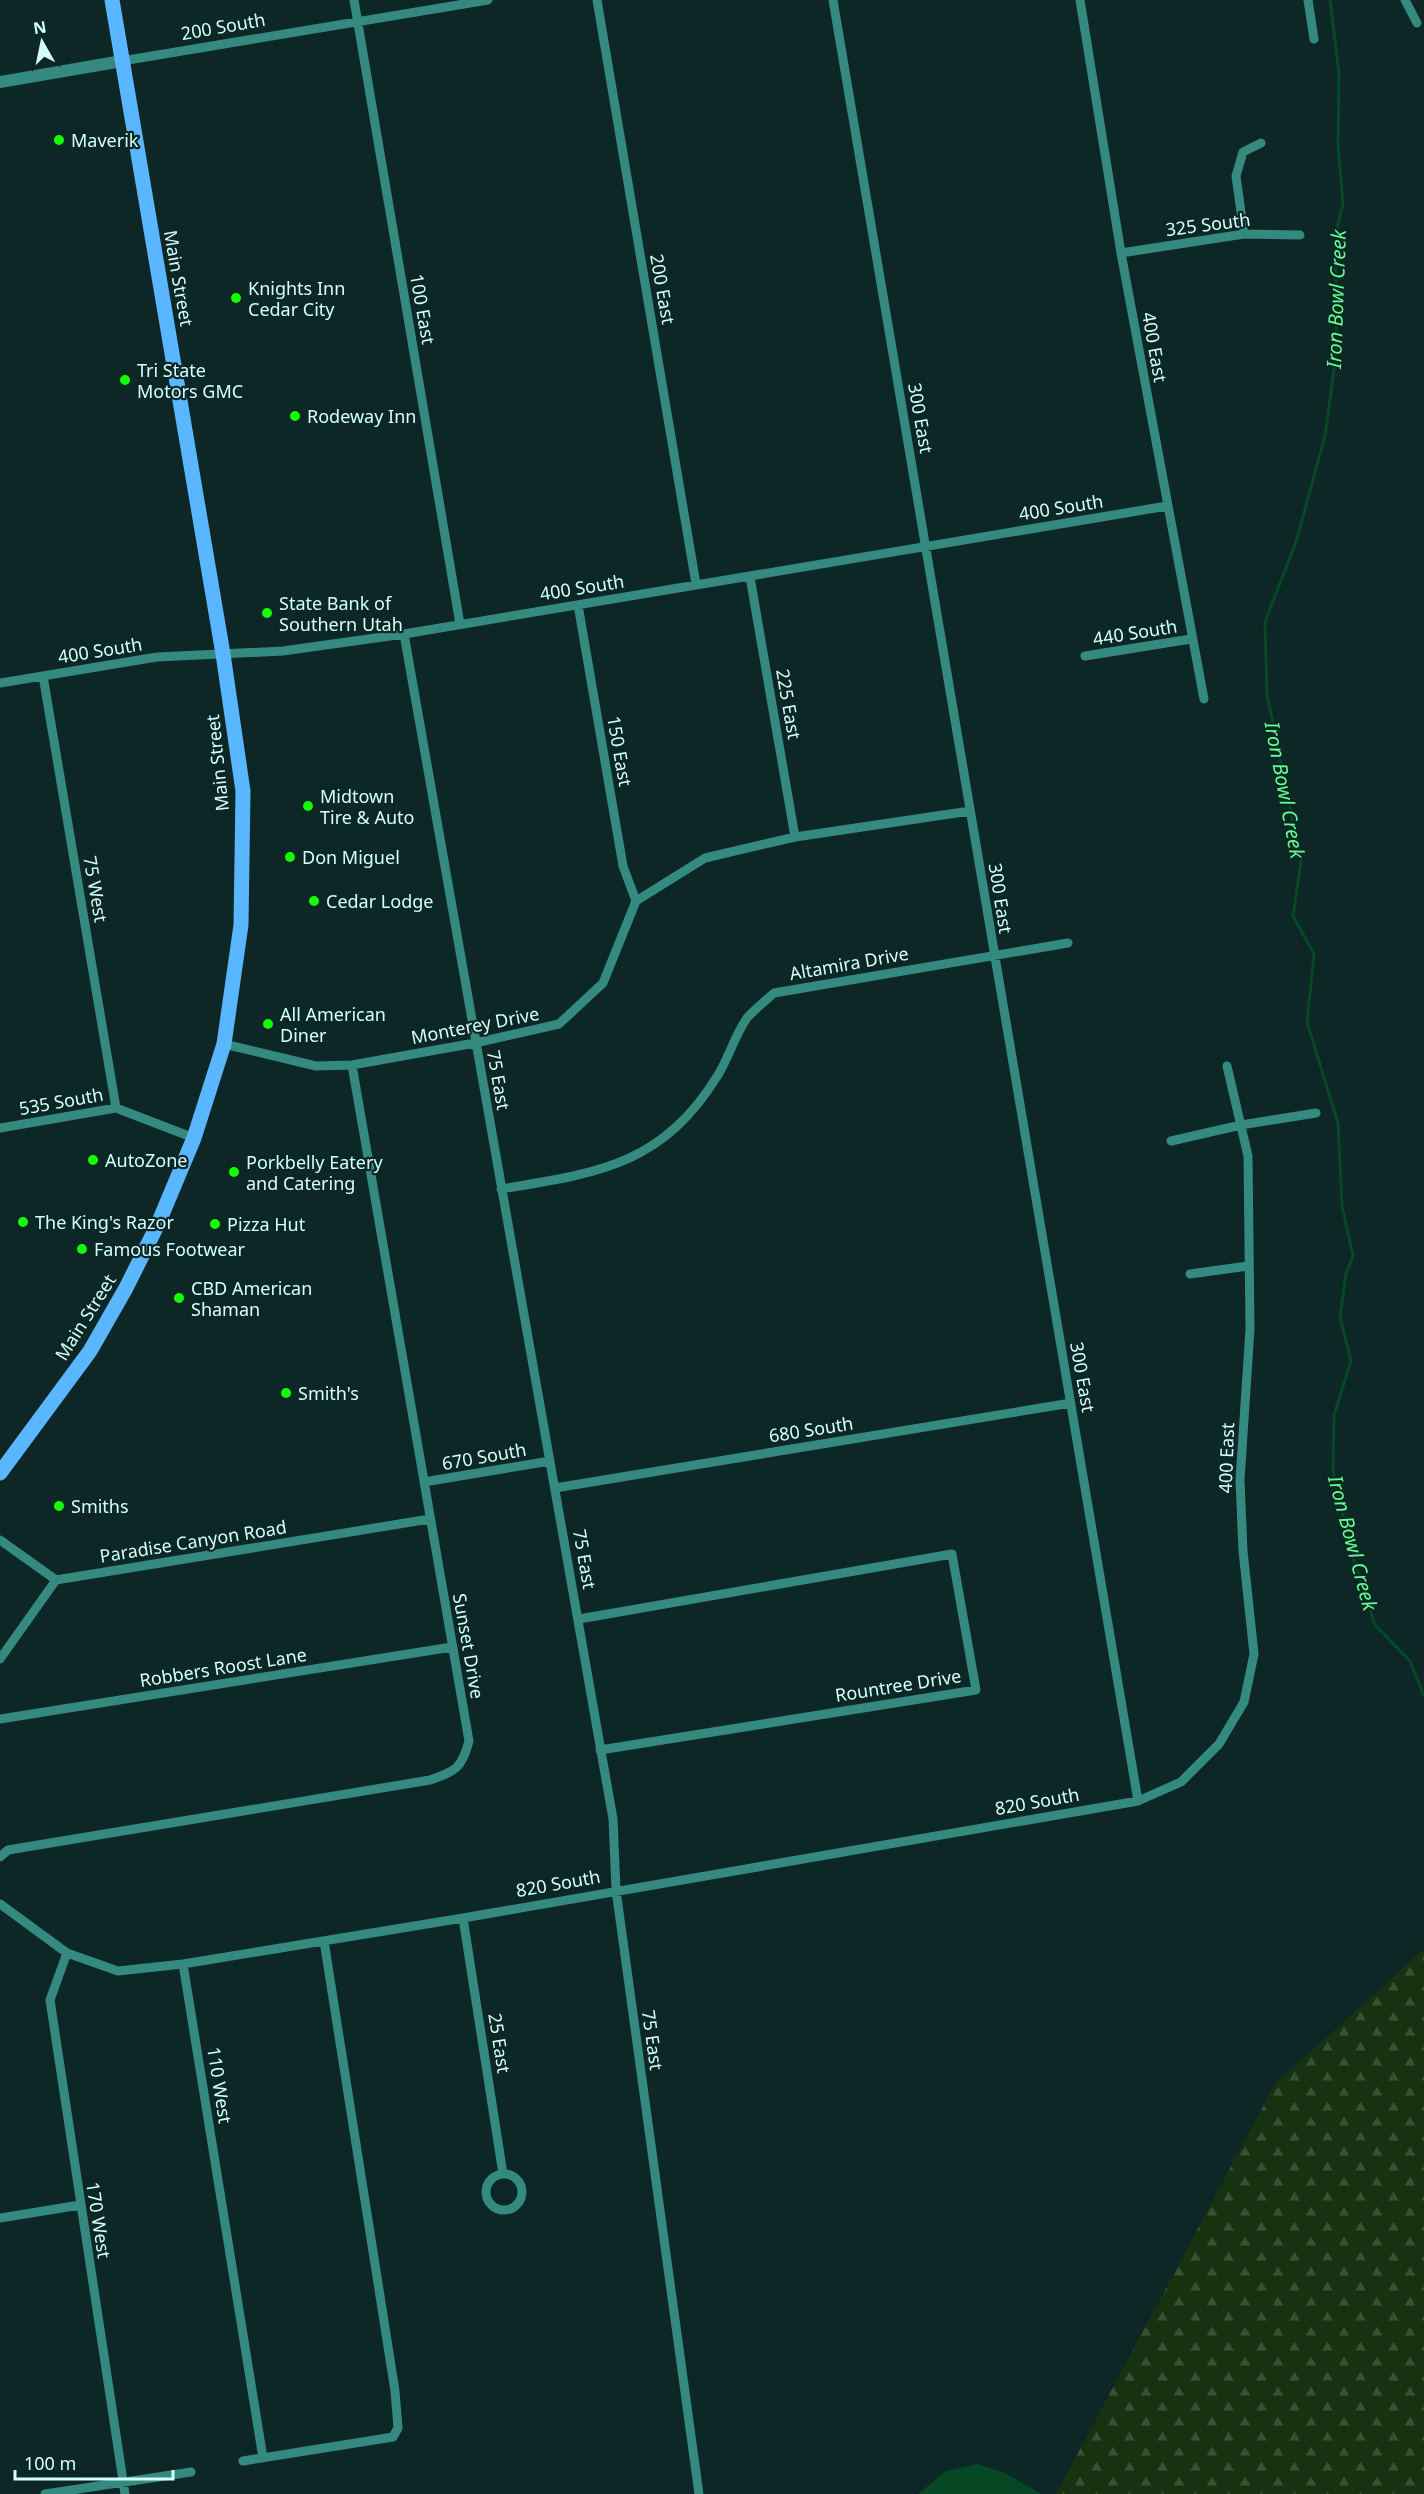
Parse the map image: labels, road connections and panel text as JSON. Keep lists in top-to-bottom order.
{
  "streets": {
    "main road": ["Main Street"],
    "street": [
      "200 South",
      "325 South",
      "200 East",
      "100 East",
      "400 East",
      "300 East",
      "400 South",
      "440 South",
      "225 East",
      "150 East",
      "75 West",
      "Altamira Drive",
      "Monterey Drive",
      "75 East",
      "535 South",
      "680 South",
      "670 South",
      "Paradise Canyon Road",
      "Sunset Drive",
      "Robbers Roost Lane",
      "Rountree Drive",
      "820 South",
      "25 East",
      "110 West",
      "170 West"
    ]
  },
  "crossings": [
    ["200 South", "Main Street"],
    ["200 South", "100 East"],
    ["325 South", "400 East"],
    ["Main Street", "400 South"],
    ["Main Street", "Monterey Drive"],
    ["Main Street", "535 South"],
    ["200 East", "400 South"],
    ["100 East", "400 South"],
    ["400 East", "300 East"],
    ["400 East", "400 South"],
    ["400 East", "440 South"],
    ["400 East", "820 South"],
    ["300 East", "400 South"],
    ["300 East", "Altamira Drive"],
    ["300 East", "680 South"],
    ["300 East", "820 South"],
    ["400 South", "225 East"],
    ["400 South", "150 East"],
    ["400 South", "75 West"],
    ["400 South", "75 East"],
    ["150 East", "Monterey Drive"],
    ["75 West", "535 South"],
    ["Altamira Drive", "75 East"],
    ["Monterey Drive", "75 East"],
    ["Monterey Drive", "Sunset Drive"],
    ["75 East", "680 South"],
    ["75 East", "670 South"],
    ["75 East", "Rountree Drive"],
    ["75 East", "820 South"],
    ["670 South", "Sunset Drive"],
    ["Paradise Canyon Road", "Sunset Drive"],
    ["Sunset Drive", "Robbers Roost Lane"],
    ["820 South", "25 East"],
    ["820 South", "110 West"],
    ["820 South", "170 West"]
  ],
  "water": ["Iron Bowl Creek"],
  "places": [
    "Maverik",
    "Knights Inn Cedar City",
    "Tri State Motors GMC",
    "Rodeway Inn",
    "State Bank of Southern Utah",
    "Midtown Tire & Auto",
    "Don Miguel",
    "Cedar Lodge",
    "All American Diner",
    "AutoZone",
    "Porkbelly Eatery and Catering",
    "The King's Razor",
    "Pizza Hut",
    "Famous Footwear",
    "CBD American Shaman",
    "Smith's",
    "Smiths"
  ],
  "scale_bar": "100 m",
  "north": "top"
}
